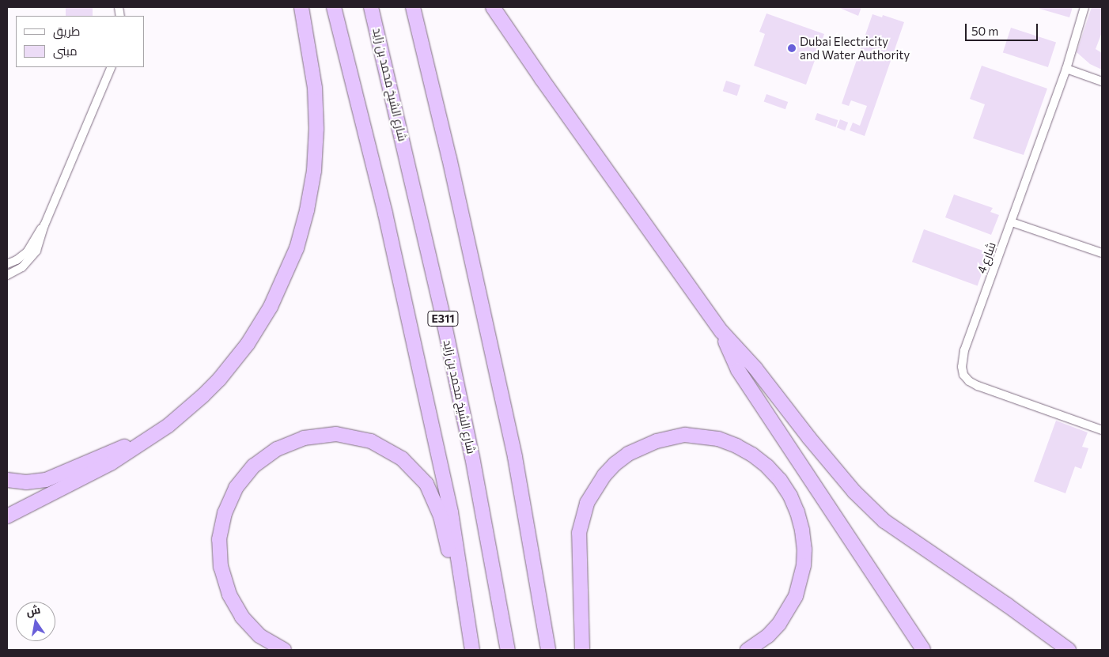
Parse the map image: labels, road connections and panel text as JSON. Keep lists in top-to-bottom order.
{
  "streets": {
    "highway": ["شارع الشيخ محمد بن زايد", "E311"],
    "street": ["شارع 4"]
  },
  "places": ["Dubai Electricity and Water Authority"],
  "legend": ["طريق", "مبنى"],
  "scale_bar": "50 m",
  "north": "top"
}
